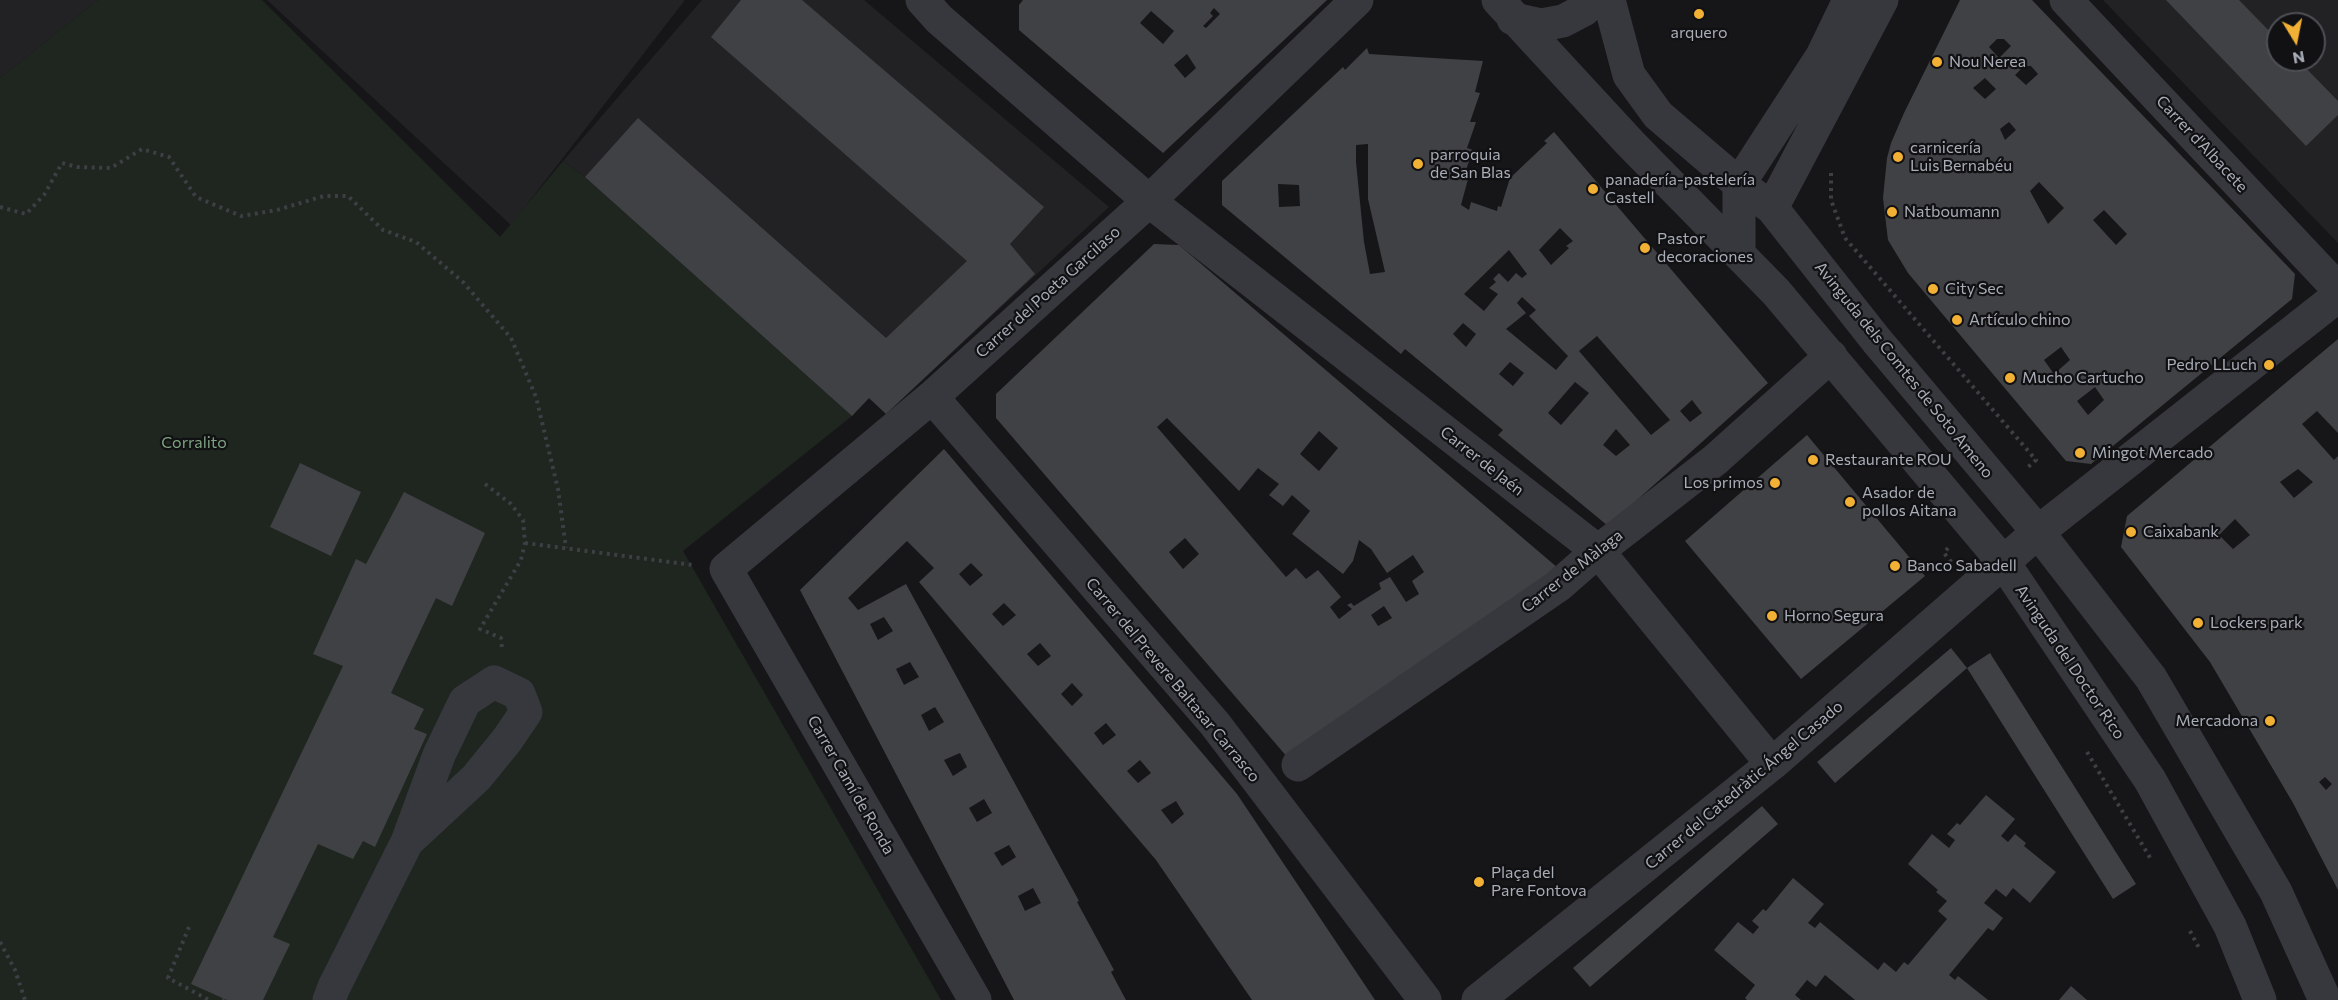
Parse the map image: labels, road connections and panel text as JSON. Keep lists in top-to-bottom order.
{
  "streets": {
    "street": [
      "Carrer d'Albacete",
      "Carrer del Poeta Garcilaso",
      "Avinguda dels Comtes de Soto Ameno",
      "Carrer de Jaén",
      "Carrer de Màlaga",
      "Avinguda del Doctor Rico",
      "Carrer del Prevere Baltasar Carrasco",
      "Carrer Camí de Ronda",
      "Carrer del Catedràtic Ángel Casado"
    ]
  },
  "crossings": [
    ["Carrer del Poeta Garcilaso", "Carrer de Jaén"],
    ["Carrer del Poeta Garcilaso", "Carrer del Prevere Baltasar Carrasco"],
    ["Carrer del Poeta Garcilaso", "Carrer Camí de Ronda"],
    ["Avinguda dels Comtes de Soto Ameno", "Carrer del Catedràtic Ángel Casado"],
    ["Carrer de Jaén", "Carrer de Màlaga"],
    ["Carrer de Jaén", "Carrer del Catedràtic Ángel Casado"],
    ["Carrer de Màlaga", "Avinguda del Doctor Rico"],
    ["Avinguda del Doctor Rico", "Carrer del Catedràtic Ángel Casado"]
  ],
  "parks": ["Corralito"],
  "places": [
    "arquero",
    "Nou Nerea",
    "carnicería Luis Bernabéu",
    "parroquia de San Blas",
    "panadería-pastelería Castell",
    "Natboumann",
    "Pastor decoraciones",
    "City Sec",
    "Artículo chino",
    "Pedro LLuch",
    "Mucho Cartucho",
    "Mingot Mercado",
    "Restaurante ROU",
    "Los primos",
    "Asador de pollos Aitana",
    "Caixabank",
    "Banco Sabadell",
    "Horno Segura",
    "Lockers park",
    "Mercadona",
    "Plaça del Pare Fontova"
  ],
  "north": "bottom"
}
